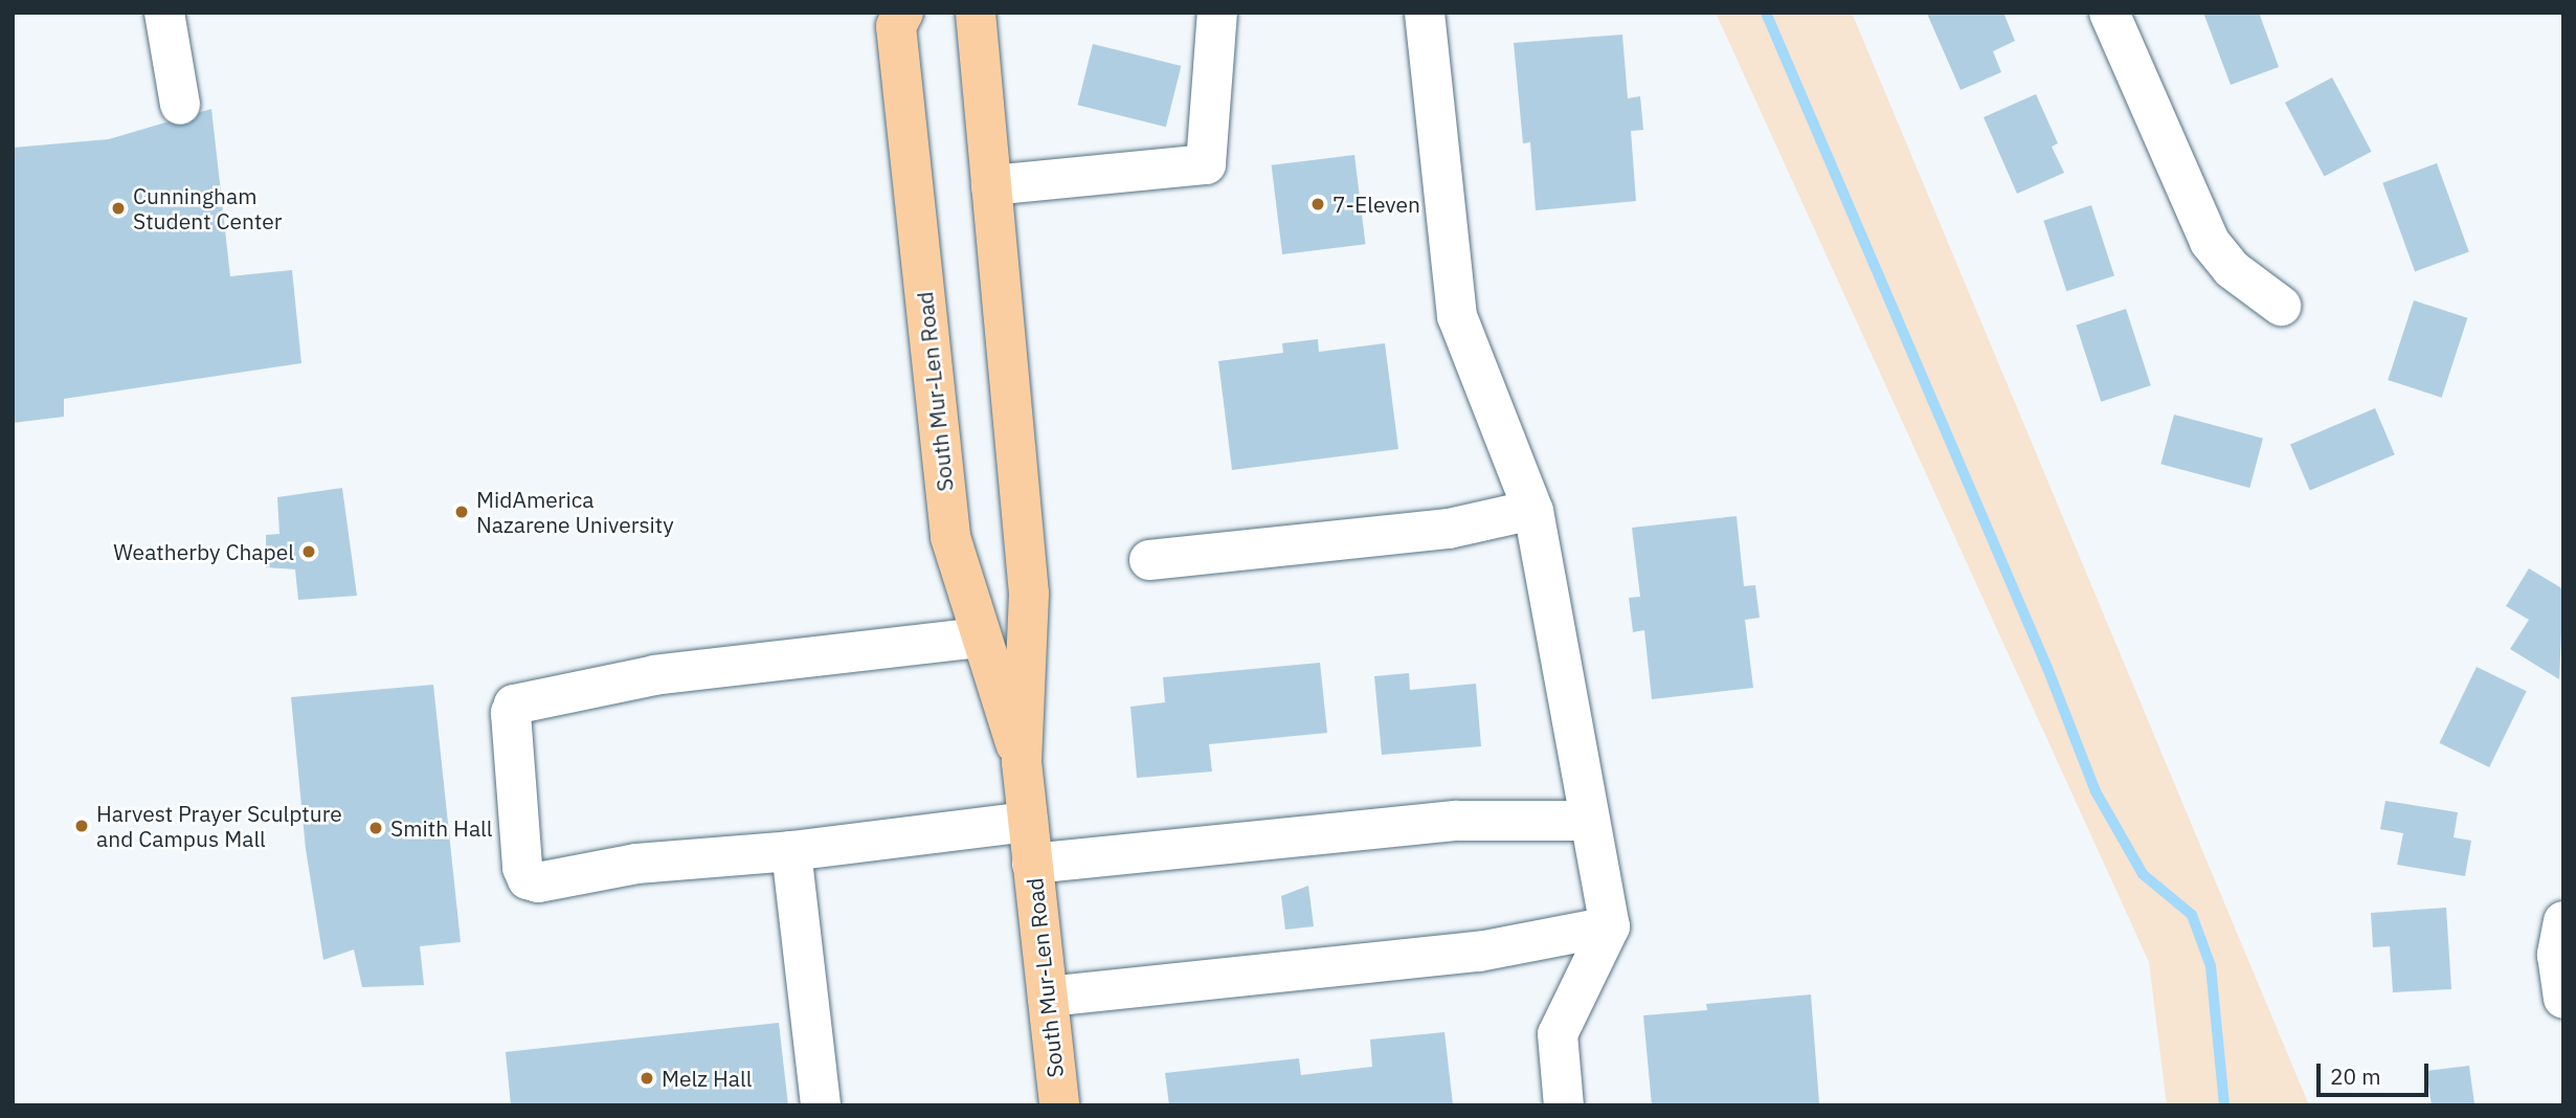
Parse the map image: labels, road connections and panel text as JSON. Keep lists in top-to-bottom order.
{
  "streets": {
    "main road": ["South Mur-Len Road"]
  },
  "places": [
    "7-Eleven",
    "Cunningham Student Center",
    "MidAmerica Nazarene University",
    "Weatherby Chapel",
    "Harvest Prayer Sculpture and Campus Mall",
    "Smith Hall",
    "Melz Hall"
  ],
  "scale_bar": "20 m"
}
